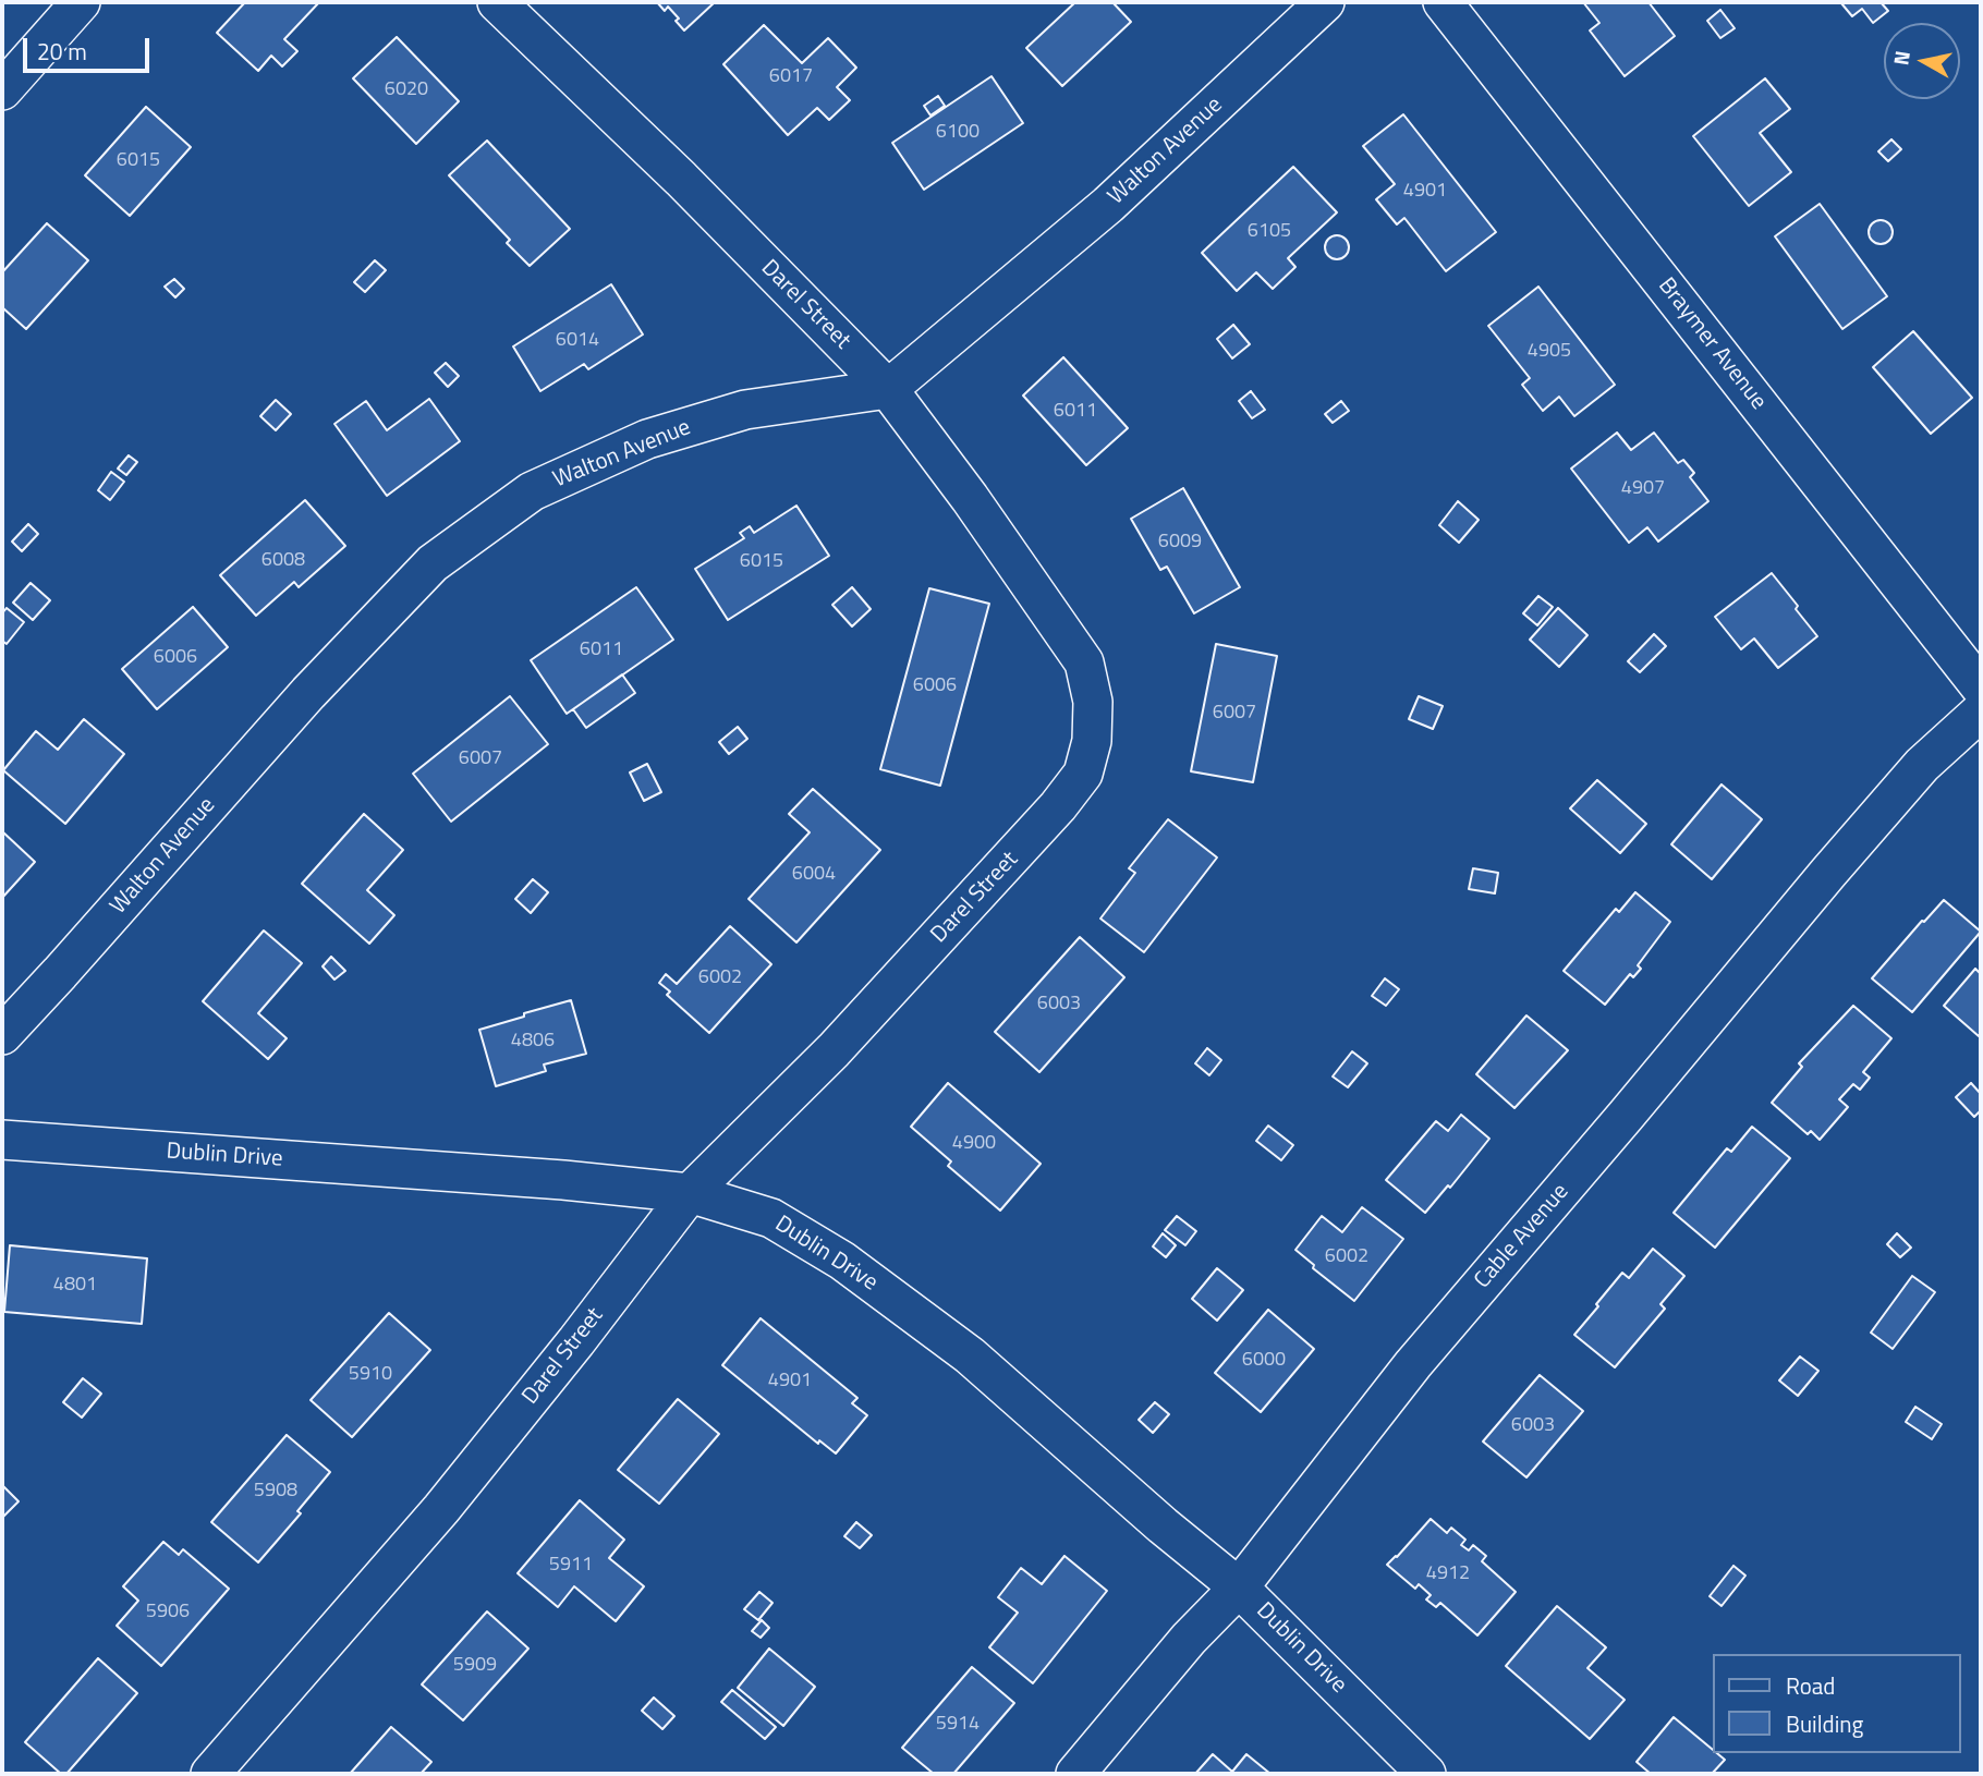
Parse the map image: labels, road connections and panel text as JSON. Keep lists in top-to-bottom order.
{
  "streets": {
    "street": [
      "Walton Avenue",
      "Darel Street",
      "Braymer Avenue",
      "Dublin Drive",
      "Cable Avenue"
    ]
  },
  "crossings": [
    ["Walton Avenue", "Darel Street"],
    ["Darel Street", "Dublin Drive"],
    ["Dublin Drive", "Cable Avenue"]
  ],
  "house_numbers": [
    "6017",
    "6020",
    "6100",
    "6015",
    "4901",
    "6105",
    "6014",
    "4905",
    "6011",
    "4907",
    "6009",
    "6008",
    "6015",
    "6011",
    "6006",
    "6006",
    "6007",
    "6007",
    "6004",
    "6002",
    "6003",
    "4806",
    "4900",
    "6002",
    "4801",
    "6000",
    "5910",
    "4901",
    "6003",
    "5908",
    "5911",
    "4912",
    "5906",
    "5909",
    "5914"
  ],
  "legend": ["Road", "Building"],
  "scale_bar": "20 m",
  "north": "left"
}
